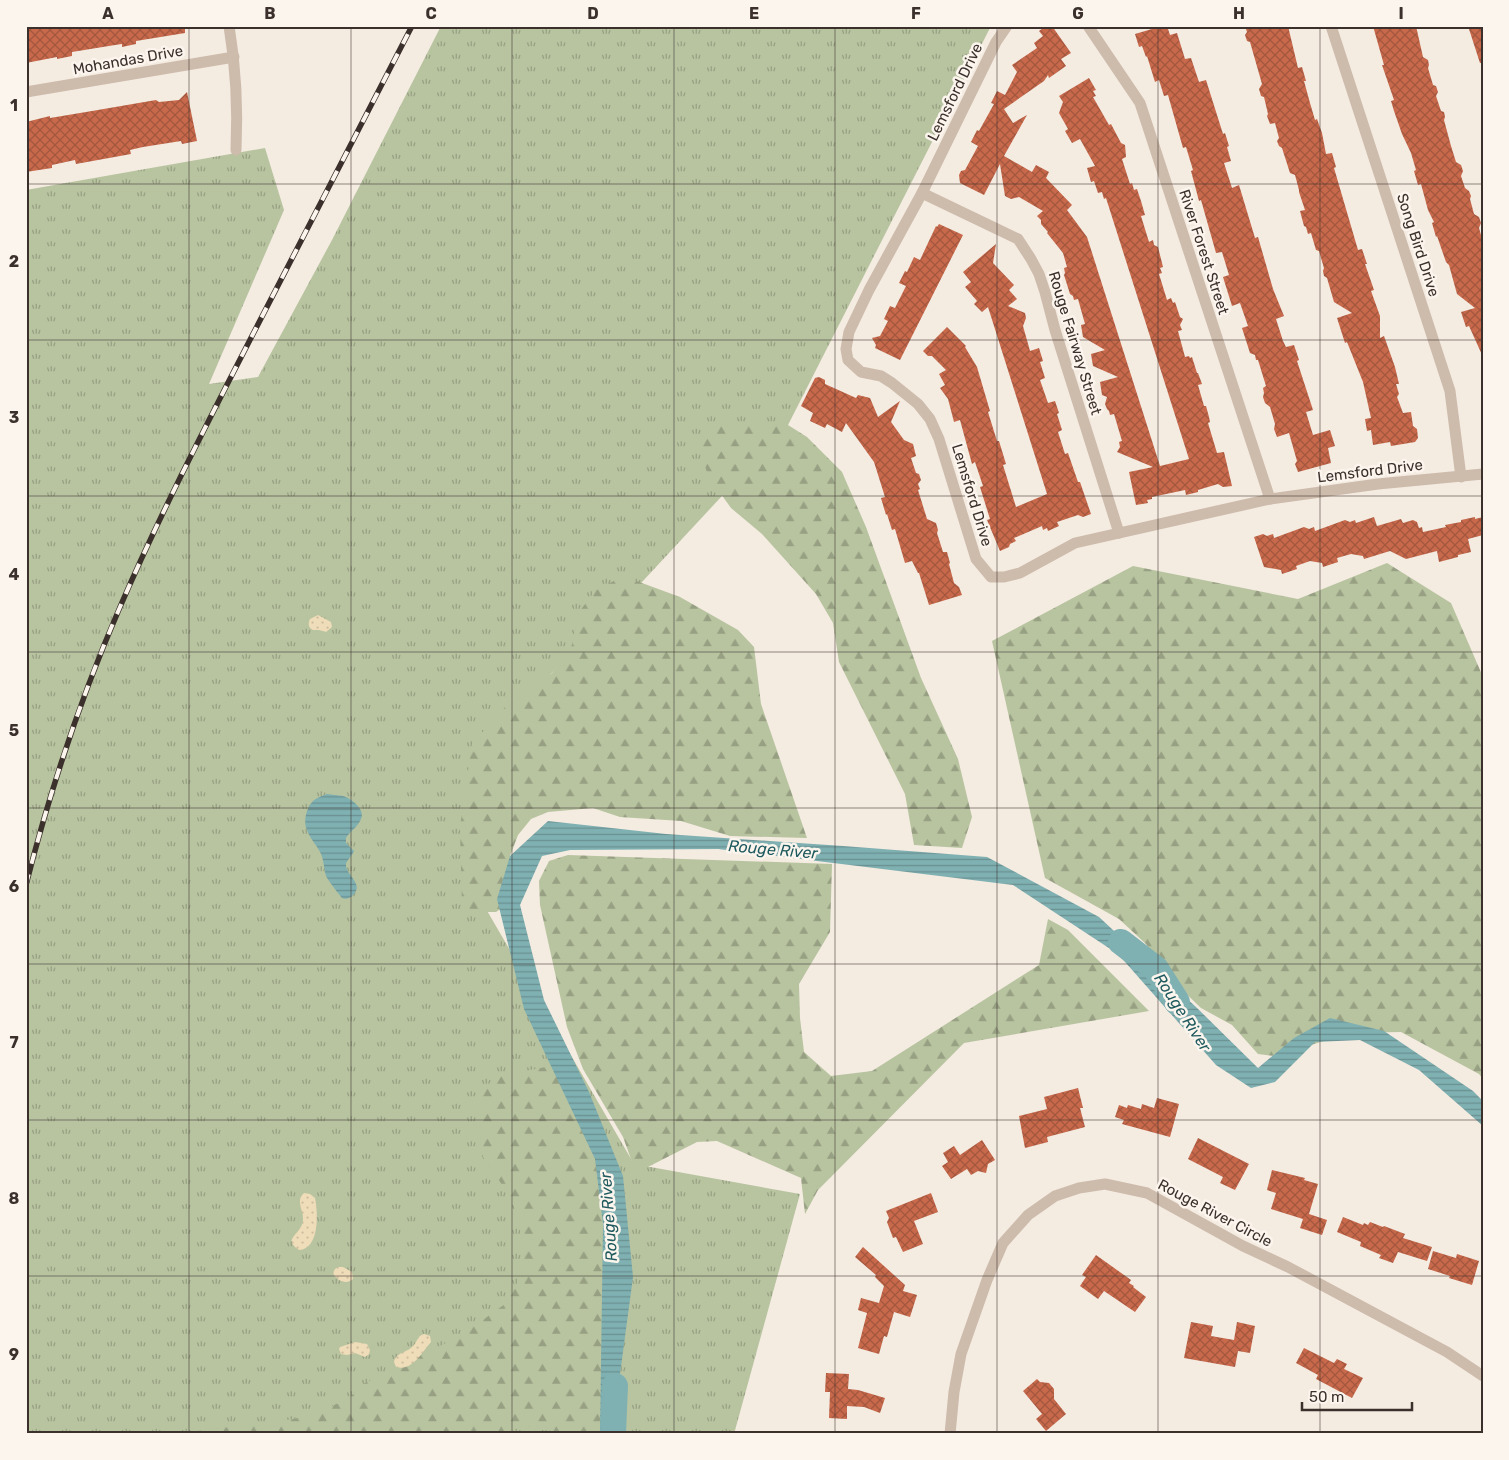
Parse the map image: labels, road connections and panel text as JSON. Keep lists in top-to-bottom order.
{
  "streets": {
    "street": [
      "Mohandas Drive",
      "Lemsford Drive",
      "Song Bird Drive",
      "River Forest Street",
      "Rouge Fairway Street",
      "Rouge River Circle"
    ]
  },
  "crossings": [
    ["Lemsford Drive", "Song Bird Drive"],
    ["Lemsford Drive", "River Forest Street"],
    ["Lemsford Drive", "Rouge Fairway Street"]
  ],
  "water": ["Rouge River"],
  "scale_bar": "50 m",
  "grid": {
    "columns": [
      "A",
      "B",
      "C",
      "D",
      "E",
      "F",
      "G",
      "H",
      "I"
    ],
    "rows": [
      "1",
      "2",
      "3",
      "4",
      "5",
      "6",
      "7",
      "8",
      "9"
    ]
  }
}
